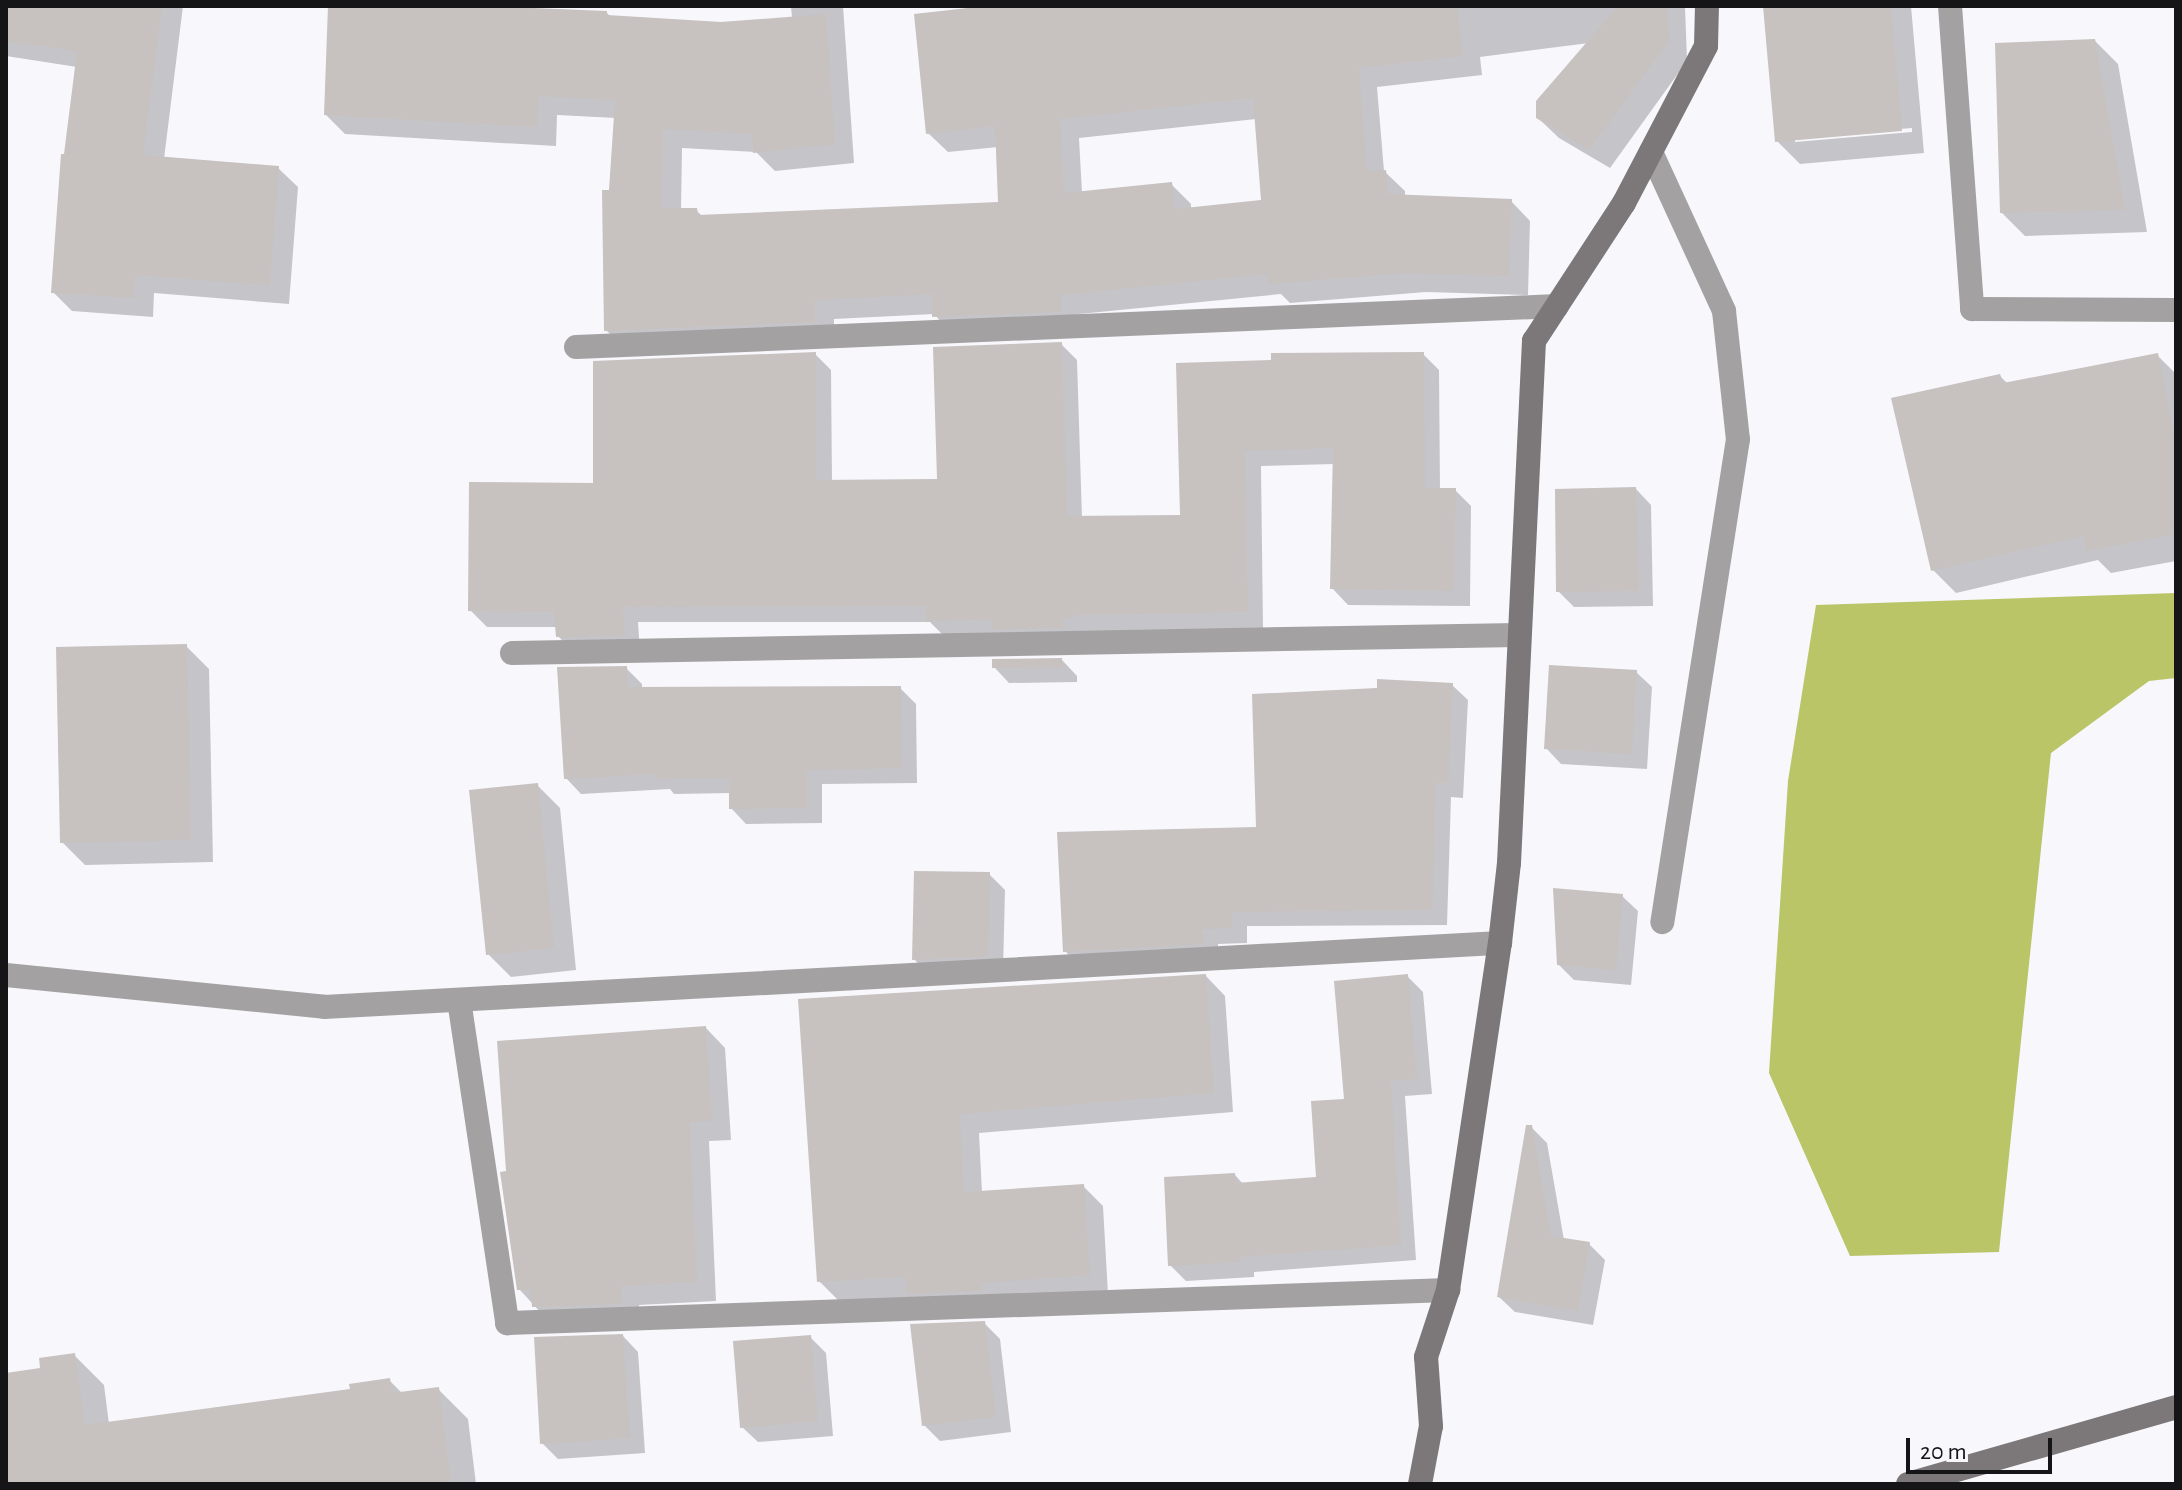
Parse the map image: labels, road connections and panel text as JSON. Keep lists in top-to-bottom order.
{
  "scale_bar": "20 m"
}
